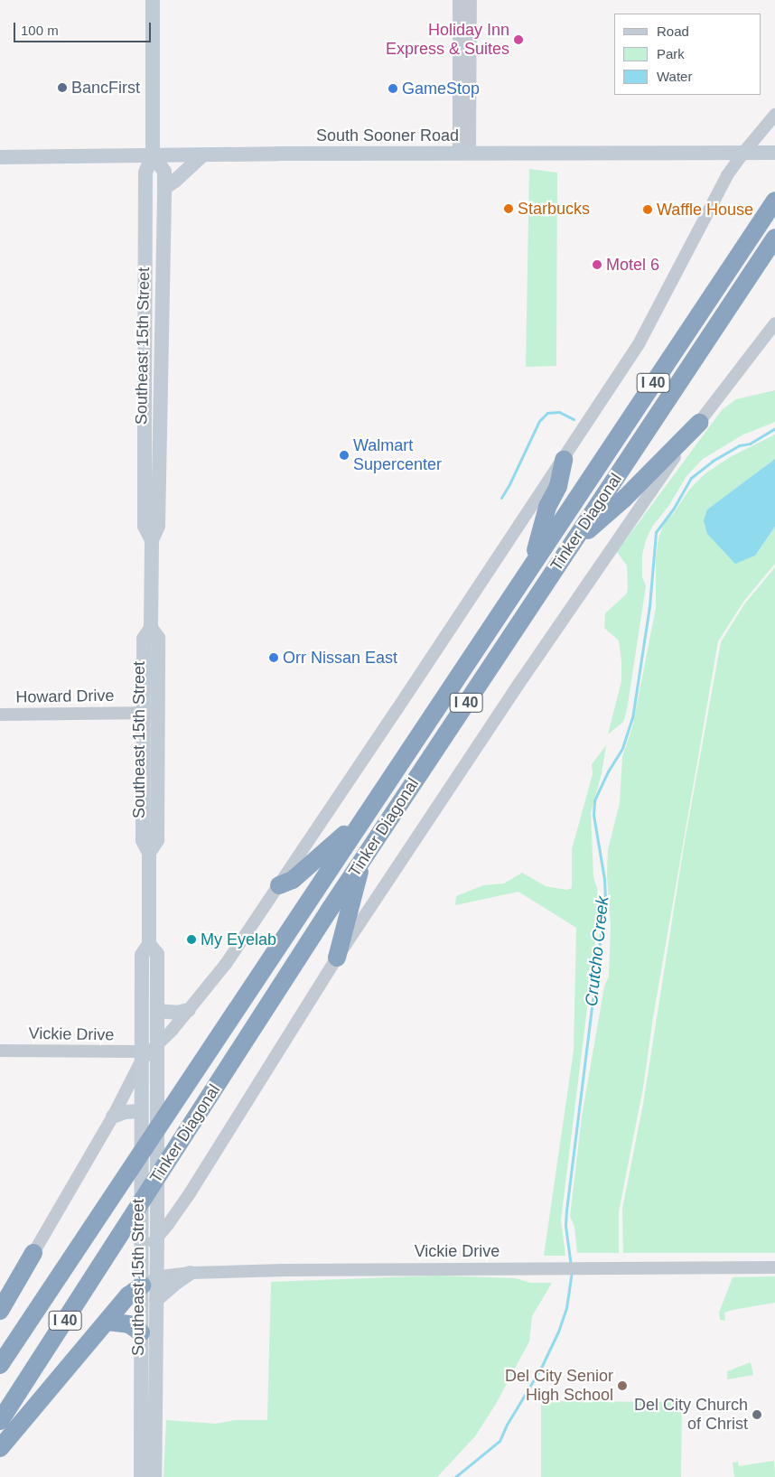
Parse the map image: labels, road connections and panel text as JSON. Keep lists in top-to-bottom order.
{
  "streets": {
    "highway": ["I 40", "Tinker Diagonal"],
    "main road": ["South Sooner Road", "Southeast 15th Street"],
    "street": ["Howard Drive", "Vickie Drive"]
  },
  "crossings": [
    ["South Sooner Road", "Southeast 15th Street"],
    ["Southeast 15th Street", "Tinker Diagonal"],
    ["Southeast 15th Street", "Howard Drive"],
    ["Southeast 15th Street", "Vickie Drive"]
  ],
  "water": ["Crutcho Creek"],
  "places": [
    "Holiday Inn Express & Suites",
    "BancFirst",
    "GameStop",
    "Starbucks",
    "Waffle House",
    "Motel 6",
    "Walmart Supercenter",
    "Orr Nissan East",
    "My Eyelab",
    "Del City Senior High School",
    "Del City Church of Christ"
  ],
  "legend": ["Road", "Park", "Water"],
  "scale_bar": "100 m"
}
